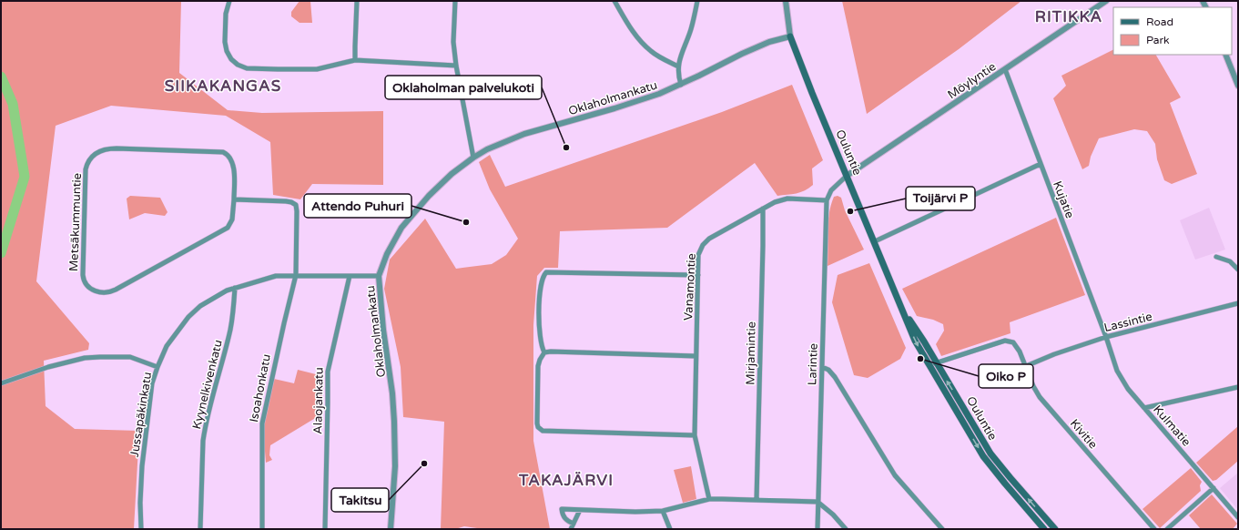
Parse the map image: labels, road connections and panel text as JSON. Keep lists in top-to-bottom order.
{
  "streets": {
    "main road": ["Ouluntie"],
    "street": [
      "Möylyntie",
      "Oklaholmankatu",
      "Kujatie",
      "Metsäkummuntie",
      "Vanamontie",
      "Lassintie",
      "Mirjamintie",
      "Larintie",
      "Kyynelkivenkatu",
      "Isoahonkatu",
      "Alaojankatu",
      "Jussapäkinkatu",
      "Kulmatie",
      "Kivitie"
    ]
  },
  "crossings": [
    ["Möylyntie", "Ouluntie"],
    ["Möylyntie", "Kujatie"],
    ["Oklaholmankatu", "Ouluntie"],
    ["Oklaholmankatu", "Jussapäkinkatu"],
    ["Ouluntie", "Kivitie"],
    ["Kujatie", "Lassintie"],
    ["Kujatie", "Kulmatie"],
    ["Vanamontie", "Mirjamintie"],
    ["Vanamontie", "Larintie"],
    ["Lassintie", "Kulmatie"],
    ["Lassintie", "Kivitie"],
    ["Kyynelkivenkatu", "Jussapäkinkatu"],
    ["Isoahonkatu", "Jussapäkinkatu"],
    ["Alaojankatu", "Jussapäkinkatu"]
  ],
  "districts": ["RITIKKA", "SIIKAKANGAS", "TAKAJÄRVI"],
  "places": [
    "Oklaholman palvelukoti",
    "Toijärvi P",
    "Attendo Puhuri",
    "Oiko P",
    "Takitsu"
  ],
  "legend": ["Road", "Park"]
}
